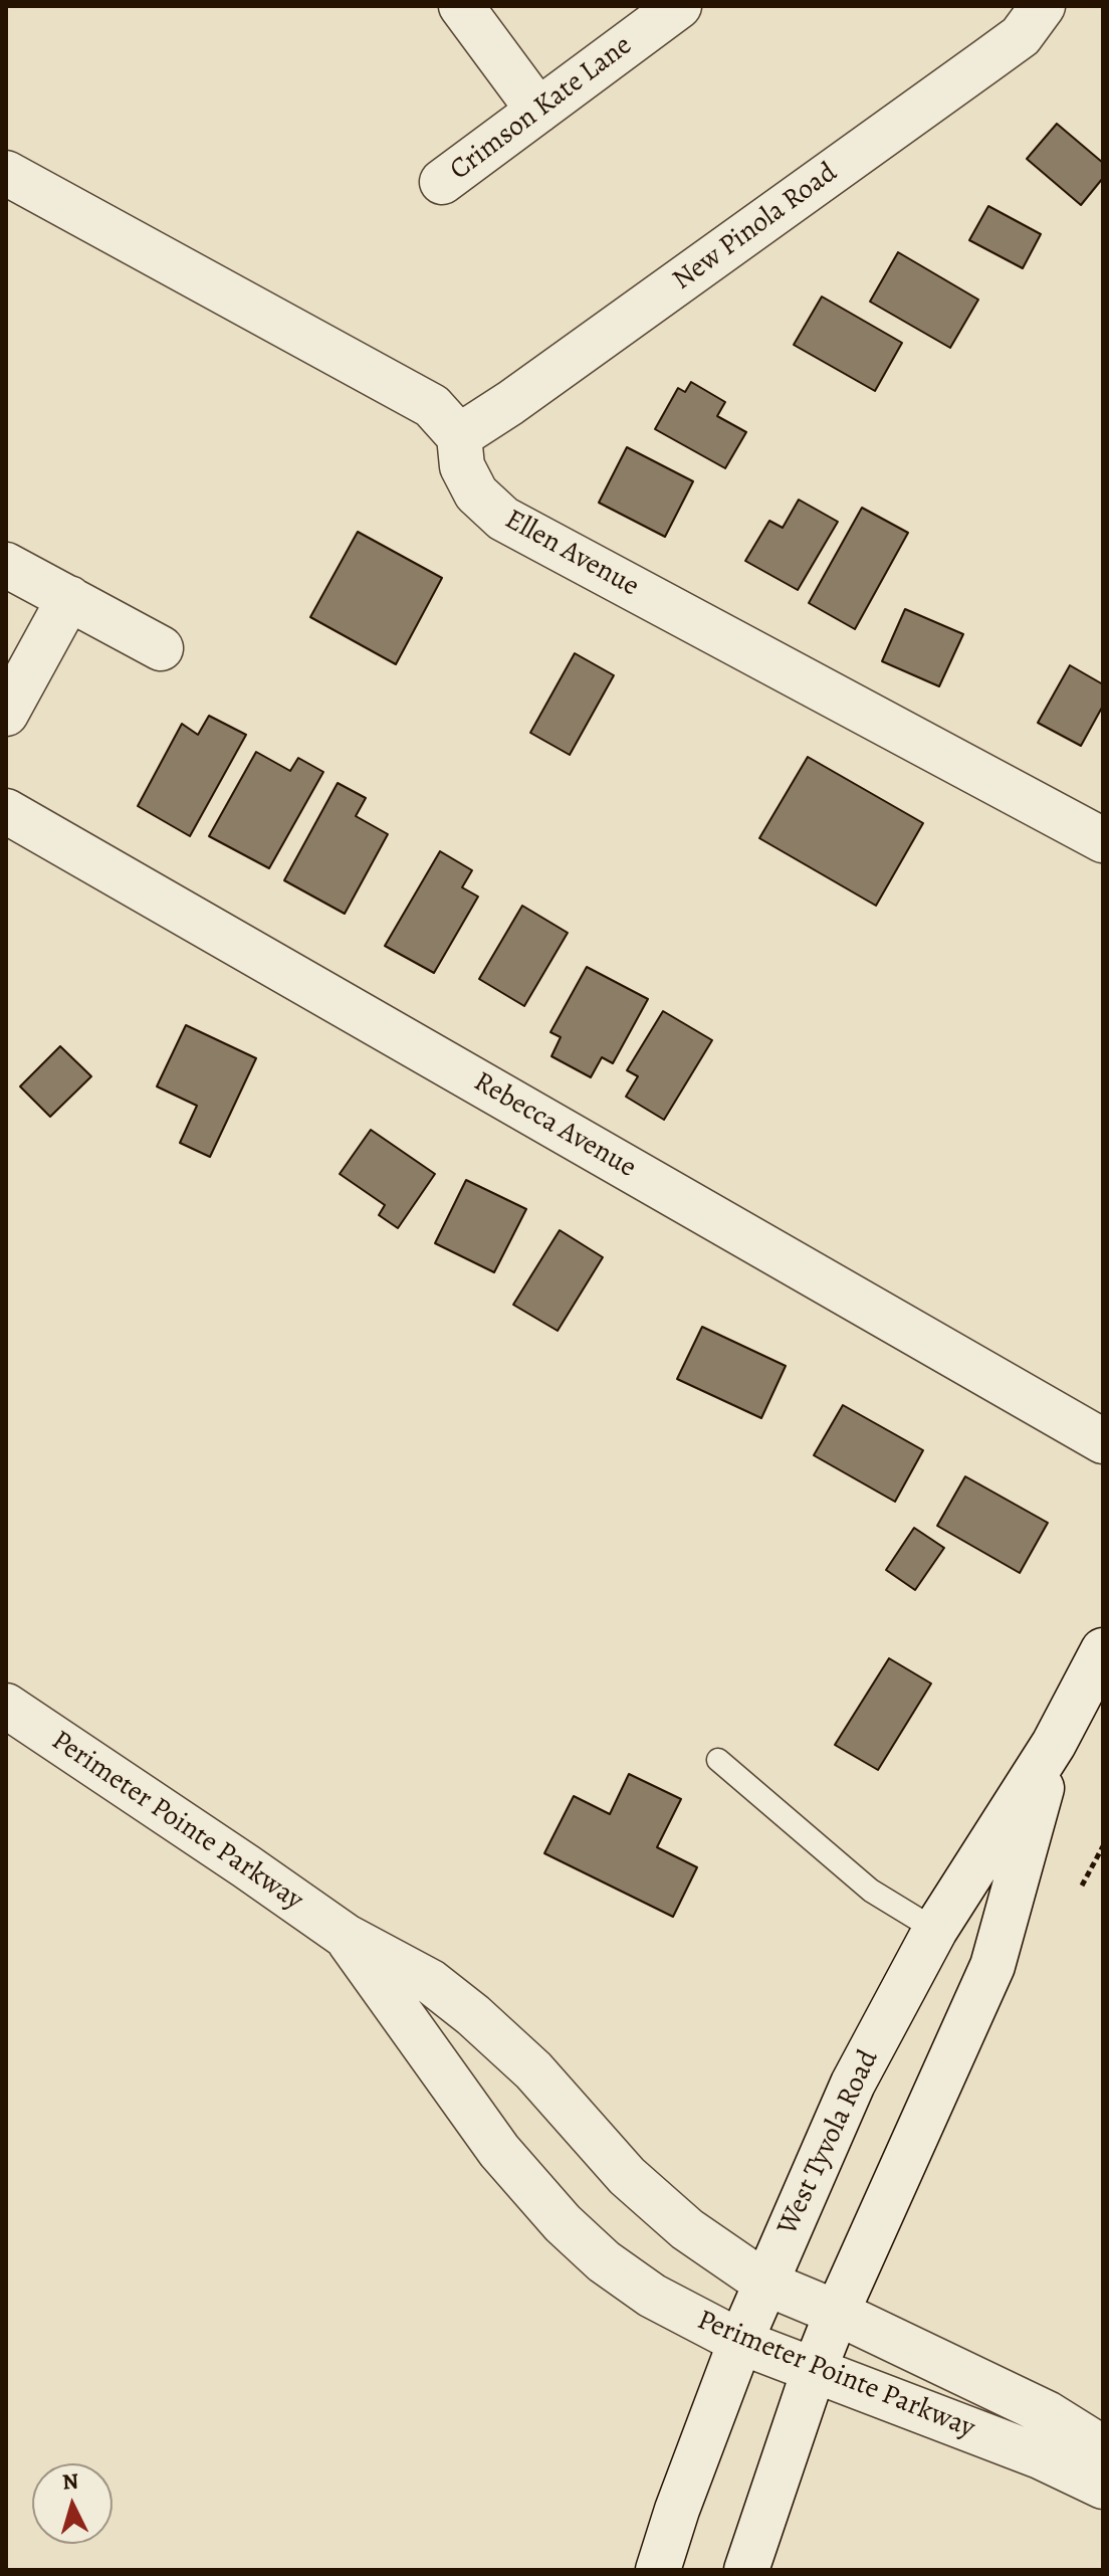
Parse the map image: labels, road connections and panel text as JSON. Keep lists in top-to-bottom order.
{
  "streets": {
    "street": [
      "Crimson Kate Lane",
      "New Pinola Road",
      "Ellen Avenue",
      "Rebecca Avenue",
      "Perimeter Pointe Parkway",
      "West Tyvola Road"
    ]
  },
  "crossings": [
    ["New Pinola Road", "Ellen Avenue"],
    ["Perimeter Pointe Parkway", "West Tyvola Road"]
  ],
  "north": "top"
}
